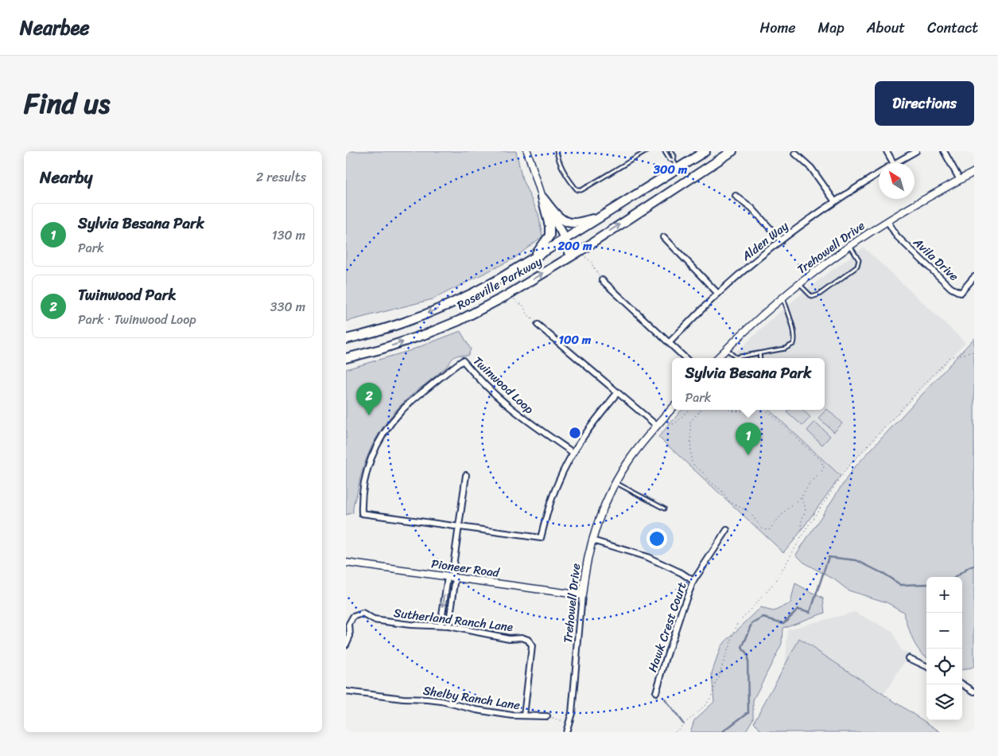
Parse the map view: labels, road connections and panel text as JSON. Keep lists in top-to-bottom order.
{
  "streets": {
    "main road": ["Roseville Parkway"],
    "street": [
      "Alden Way",
      "Trehowell Drive",
      "Avila Drive",
      "Twinwood Loop",
      "Pioneer Road",
      "Sutherland Ranch Lane",
      "Hawk Crest Court",
      "Shelby Ranch Lane"
    ]
  },
  "crossings": [
    ["Trehowell Drive", "Avila Drive"],
    ["Trehowell Drive", "Pioneer Road"],
    ["Sutherland Ranch Lane", "Shelby Ranch Lane"]
  ],
  "north": "top left",
  "page": {
    "header": "Nearbee",
    "nav": [
      "Home",
      "Map",
      "About",
      "Contact"
    ],
    "title": "Find us",
    "buttons": "Directions",
    "heading": ["Nearby", "2 results"],
    "list": [
      {
        "mark": "1",
        "name": "Sylvia Besana Park",
        "note": "Park",
        "value": "130 m"
      },
      {
        "mark": "2",
        "name": "Twinwood Park",
        "note": "Park · Twinwood Loop",
        "value": "330 m"
      }
    ],
    "popup": ["Sylvia Besana Park", "Park"],
    "pins": ["2", "1"],
    "map_buttons": ["+", "−"]
  },
  "rings": ["300 m", "200 m", "100 m"]
}
